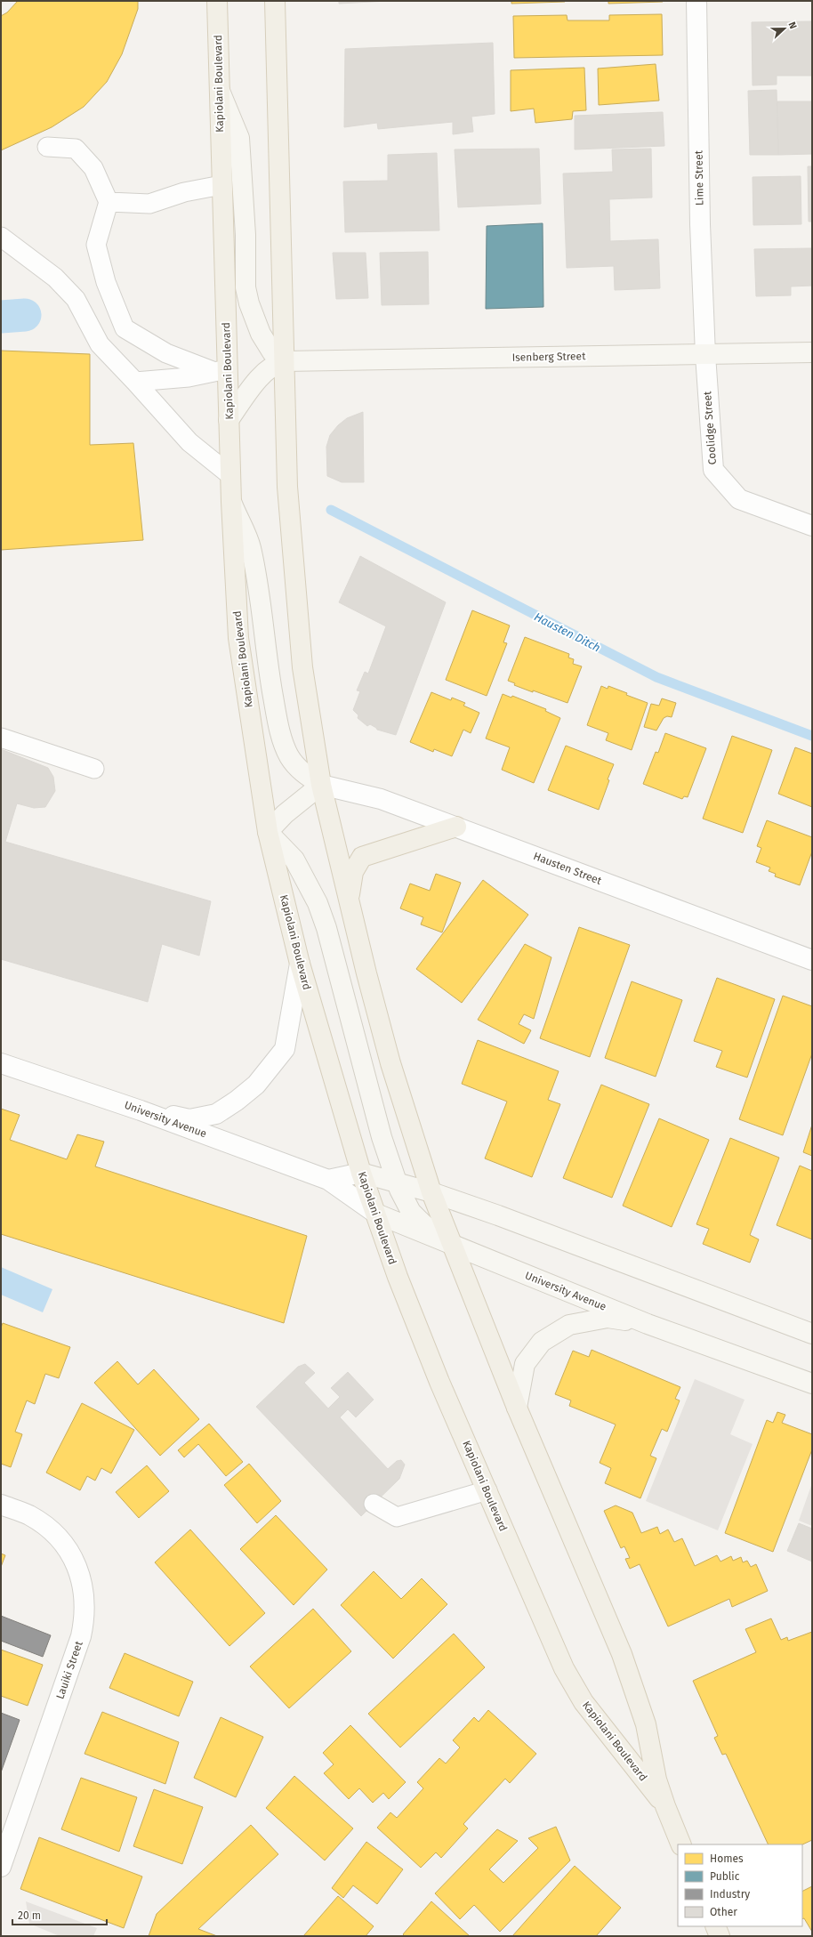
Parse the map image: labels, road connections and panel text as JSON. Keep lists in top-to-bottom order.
{
  "streets": {
    "main road": ["Kapiolani Boulevard", "Isenberg Street", "University Avenue"],
    "street": [
      "Lime Street",
      "Coolidge Street",
      "Hausten Street",
      "Lauiki Street"
    ]
  },
  "crossings": [
    ["Kapiolani Boulevard", "Isenberg Street"],
    ["Kapiolani Boulevard", "Hausten Street"],
    ["Kapiolani Boulevard", "University Avenue"],
    ["Lime Street", "Isenberg Street"],
    ["Lime Street", "Coolidge Street"],
    ["Isenberg Street", "Coolidge Street"]
  ],
  "water": ["Hausten Ditch"],
  "legend": [
    "Homes",
    "Public",
    "Industry",
    "Other"
  ],
  "scale_bar": "20 m",
  "north": "right"
}
